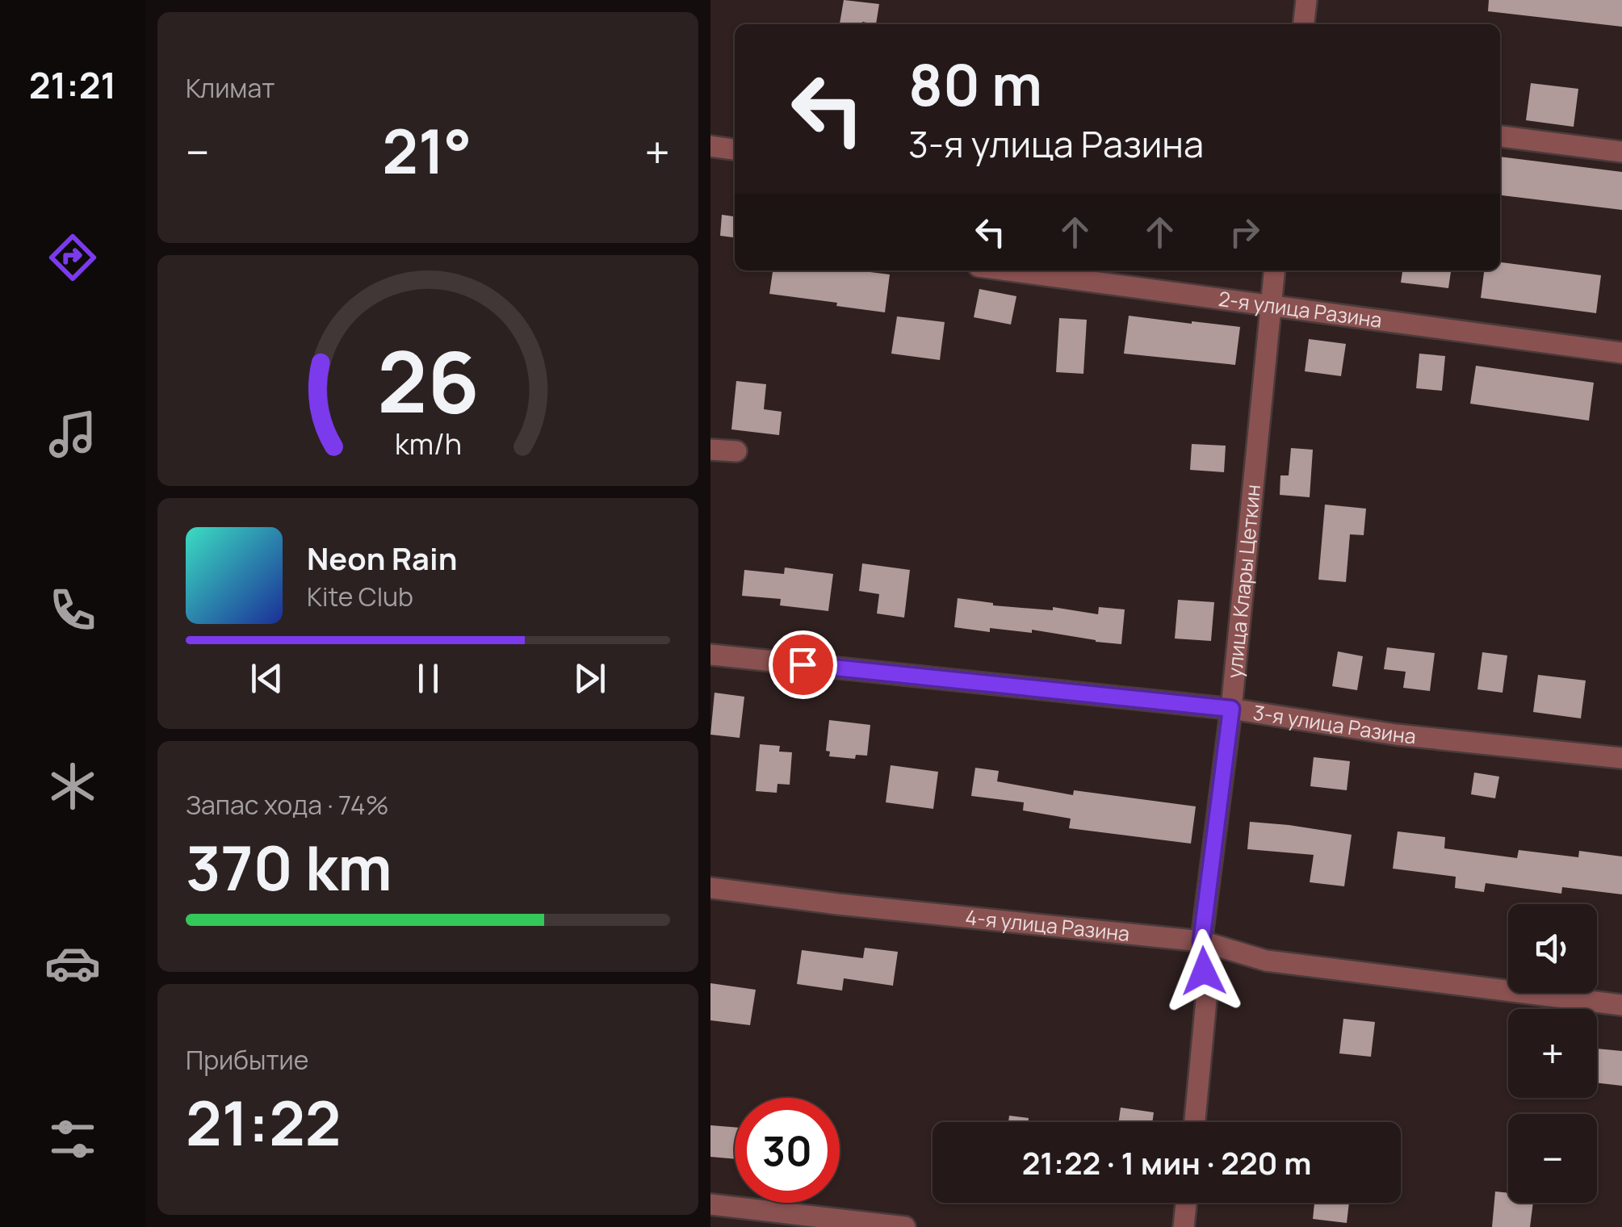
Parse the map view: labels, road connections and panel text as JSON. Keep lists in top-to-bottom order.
{
  "streets": {
    "street": [
      "2-я улица Разина",
      "улица Клары Цеткин",
      "3-я улица Разина",
      "4-я улица Разина"
    ]
  },
  "crossings": [
    ["2-я улица Разина", "улица Клары Цеткин"],
    ["улица Клары Цеткин", "3-я улица Разина"],
    ["улица Клары Цеткин", "4-я улица Разина"]
  ],
  "page": {
    "tabs": "21:21",
    "tile": [
      "Климат",
      ["Запас хода · 74%", "370 km"],
      ["Прибытие", "21:22"]
    ],
    "turn": ["80 m", "3-я улица Разина"],
    "heat": ["−", "21°", "+"],
    "song": ["Neon Rain", "Kite Club"],
    "map_buttons": ["+", "−"],
    "limit": "30",
    "trip": "21:22 · 1 мин · 220 m",
    "gauge": ["26", "km/h"]
  }
}
